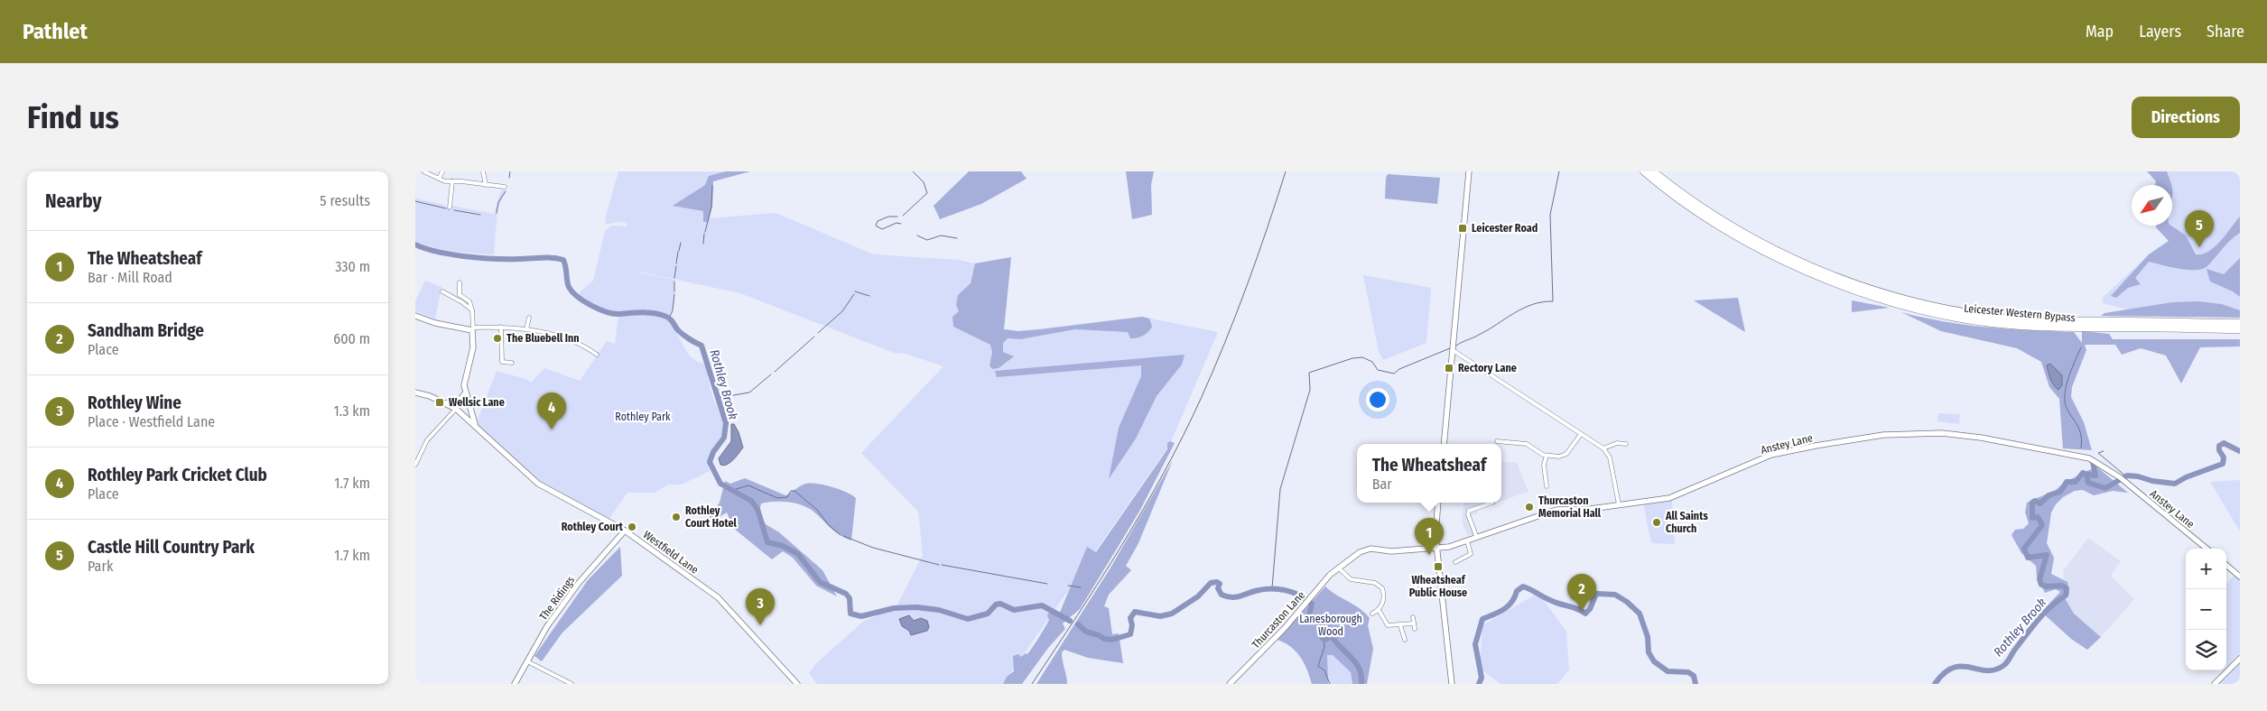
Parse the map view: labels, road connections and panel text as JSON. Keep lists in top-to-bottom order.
{
  "streets": {
    "highway": ["Leicester Western Bypass"],
    "street": [
      "Anstey Lane",
      "Westfield Lane",
      "The Ridings",
      "Thurcaston Lane"
    ]
  },
  "crossings": [
    ["Anstey Lane", "Thurcaston Lane"],
    ["Westfield Lane", "The Ridings"]
  ],
  "water": ["Rothley Brook"],
  "parks": ["Rothley Park", "Lanesborough Wood"],
  "places": {
    "transit": [
      "Leicester Road",
      "Rectory Lane",
      "Wellsic Lane",
      "Wheatsheaf Public House"
    ],
    "other": [
      "The Bluebell Inn",
      "Thurcaston Memorial Hall",
      "Rothley Court Hotel",
      "All Saints Church",
      "Rothley Court"
    ]
  },
  "north": "bottom left",
  "page": {
    "header": "Pathlet",
    "nav": ["Map", "Layers", "Share"],
    "buttons": "Directions",
    "title": "Find us",
    "heading": ["Nearby", "5 results"],
    "pins": [
      "5",
      "4",
      "1",
      "2",
      "3"
    ],
    "list": [
      {
        "mark": "1",
        "name": "The Wheatsheaf",
        "note": "Bar · Mill Road",
        "value": "330 m"
      },
      {
        "mark": "2",
        "name": "Sandham Bridge",
        "note": "Place",
        "value": "600 m"
      },
      {
        "mark": "3",
        "name": "Rothley Wine",
        "note": "Place · Westfield Lane",
        "value": "1.3 km"
      },
      {
        "mark": "4",
        "name": "Rothley Park Cricket Club",
        "note": "Place",
        "value": "1.7 km"
      },
      {
        "mark": "5",
        "name": "Castle Hill Country Park",
        "note": "Park",
        "value": "1.7 km"
      }
    ],
    "popup": ["The Wheatsheaf", "Bar"],
    "map_buttons": ["+", "−"]
  }
}
